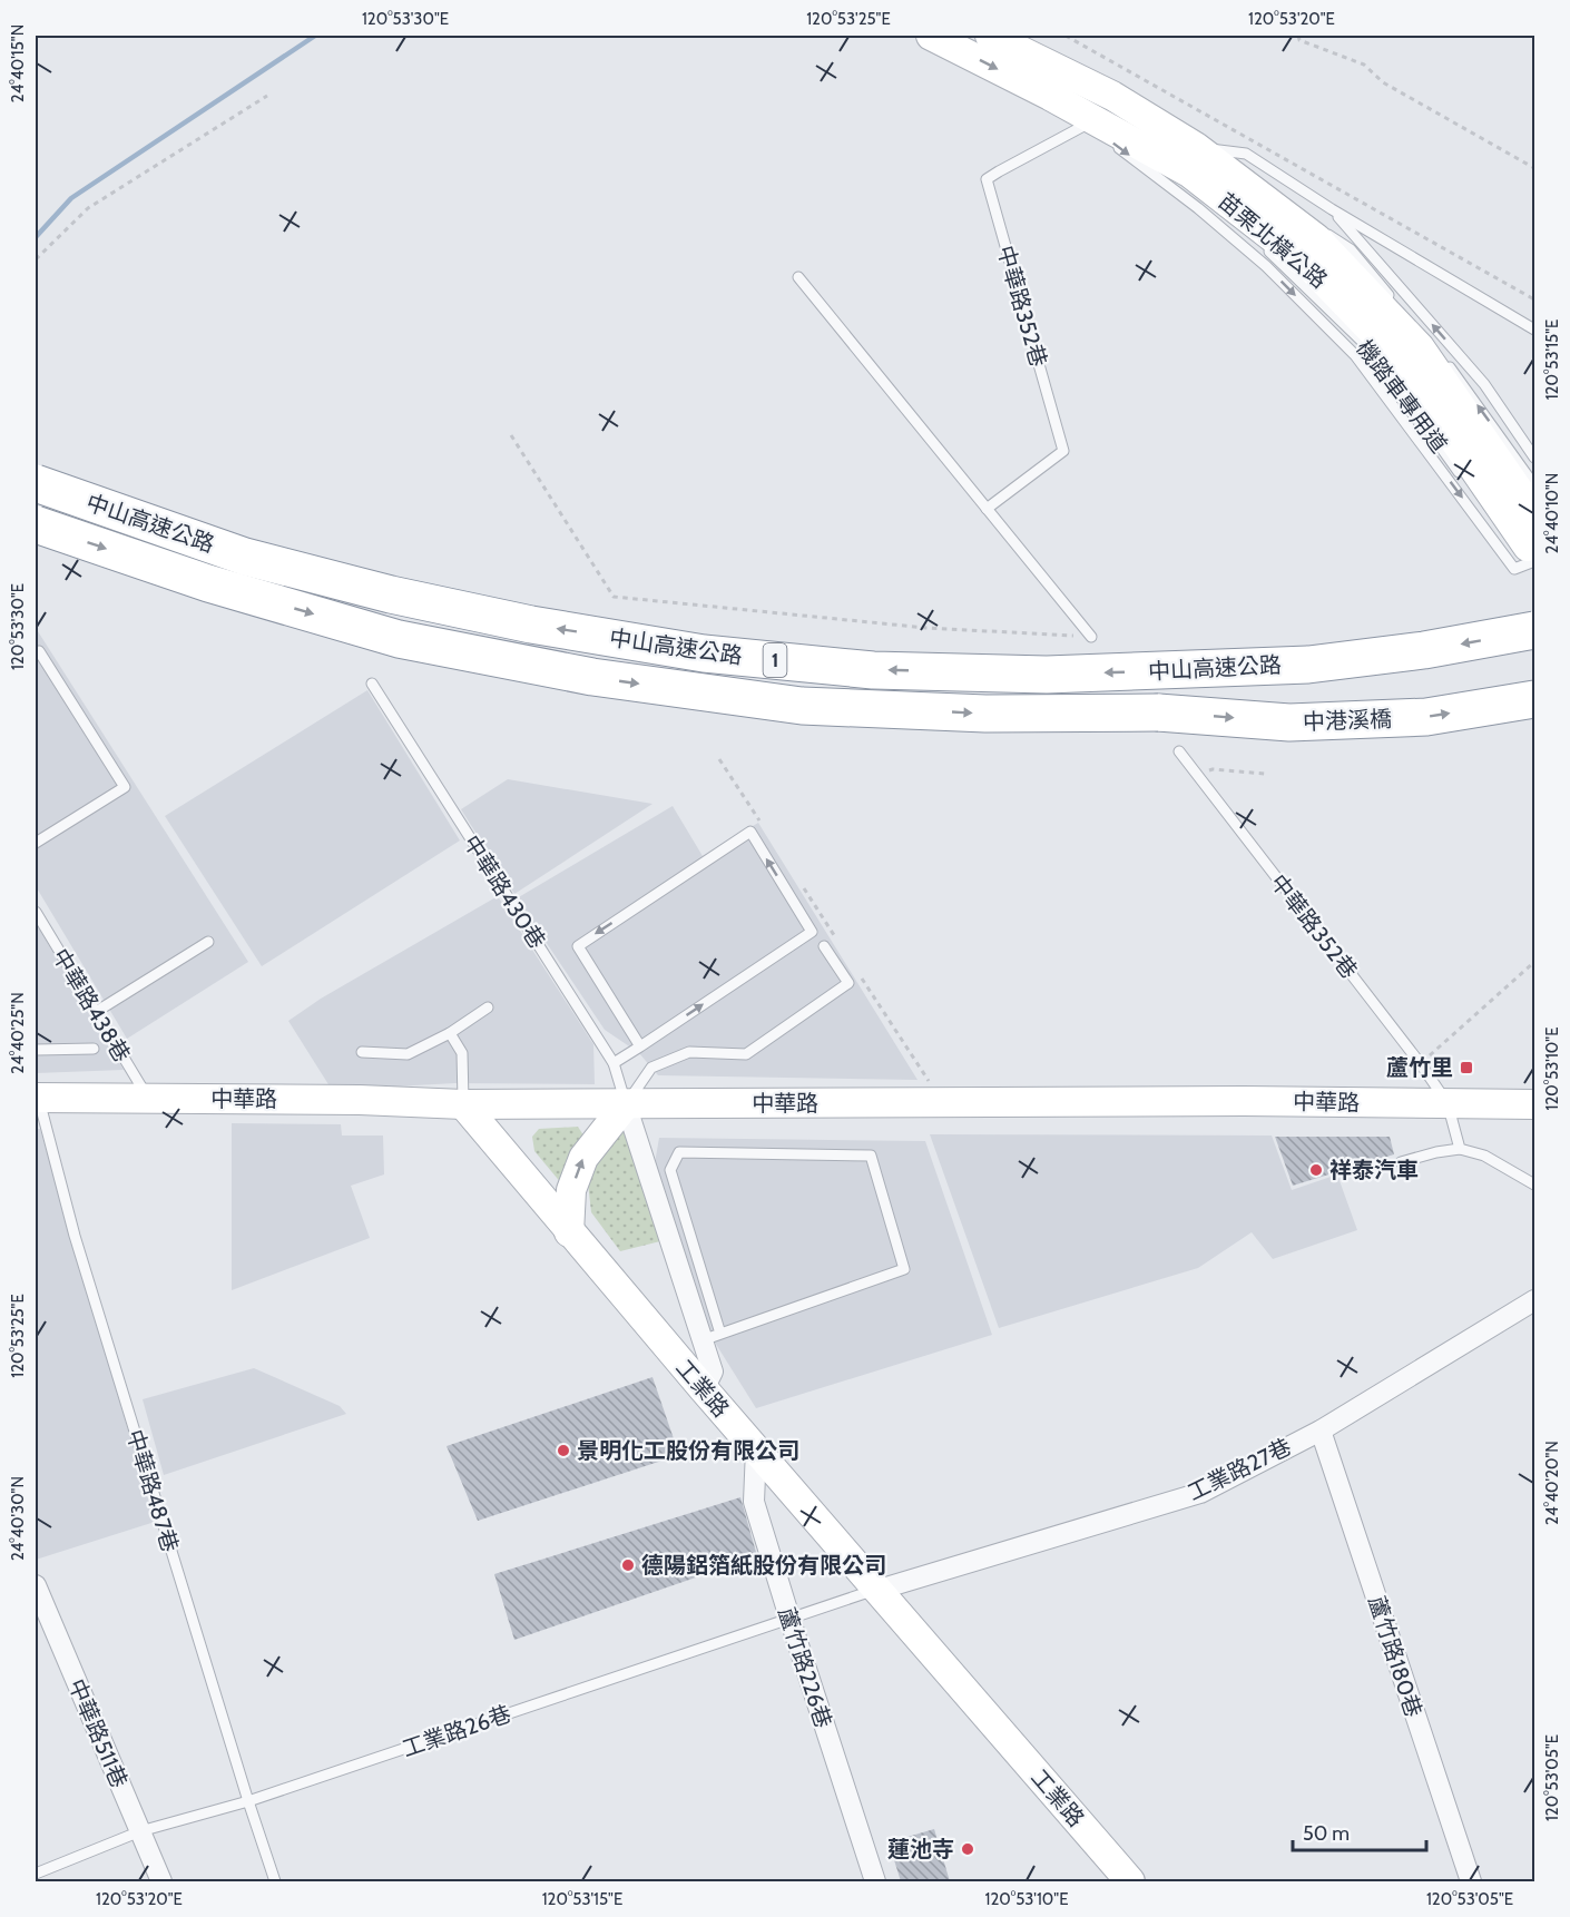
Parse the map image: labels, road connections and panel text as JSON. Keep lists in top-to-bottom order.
{
  "streets": {
    "highway": ["中山高速公路", "1", "中港溪橋"],
    "street": [
      "苗栗北橫公路",
      "中華路",
      "工業路",
      "工業路27巷",
      "蘆竹路180巷",
      "蘆竹路226巷",
      "中華路511巷"
    ],
    "lane": [
      "中華路352巷",
      "機踏車專用道",
      "中華路430巷",
      "中華路438巷",
      "中華路487巷",
      "工業路26巷"
    ]
  },
  "crossings": [
    ["苗栗北橫公路", "機踏車專用道"],
    ["中華路352巷", "中華路"],
    ["中山高速公路", "中港溪橋"],
    ["中華路430巷", "中華路"],
    ["中華路438巷", "中華路"],
    ["中華路", "工業路"],
    ["中華路", "中華路487巷"],
    ["工業路", "工業路27巷"],
    ["工業路", "蘆竹路226巷"],
    ["工業路", "工業路26巷"],
    ["工業路27巷", "蘆竹路180巷"],
    ["工業路27巷", "工業路26巷"],
    ["中華路487巷", "工業路26巷"],
    ["蘆竹路226巷", "工業路26巷"],
    ["工業路26巷", "中華路511巷"]
  ],
  "one_way": ["中港溪橋"],
  "places": {
    "transit": ["蘆竹里"],
    "other": [
      "祥泰汽車",
      "景明化工股份有限公司",
      "德陽鋁箔紙股份有限公司",
      "蓮池寺"
    ]
  },
  "scale_bar": "50 m",
  "coordinates": [
    "120°53'30\"E",
    "120°53'25\"E",
    "120°53'20\"E",
    "24°40'15\"N",
    "120°53'15\"E",
    "24°40'10\"N",
    "24°40'25\"N",
    "120°53'10\"E",
    "24°40'20\"N",
    "24°40'30\"N",
    "120°53'05\"E"
  ]
}
